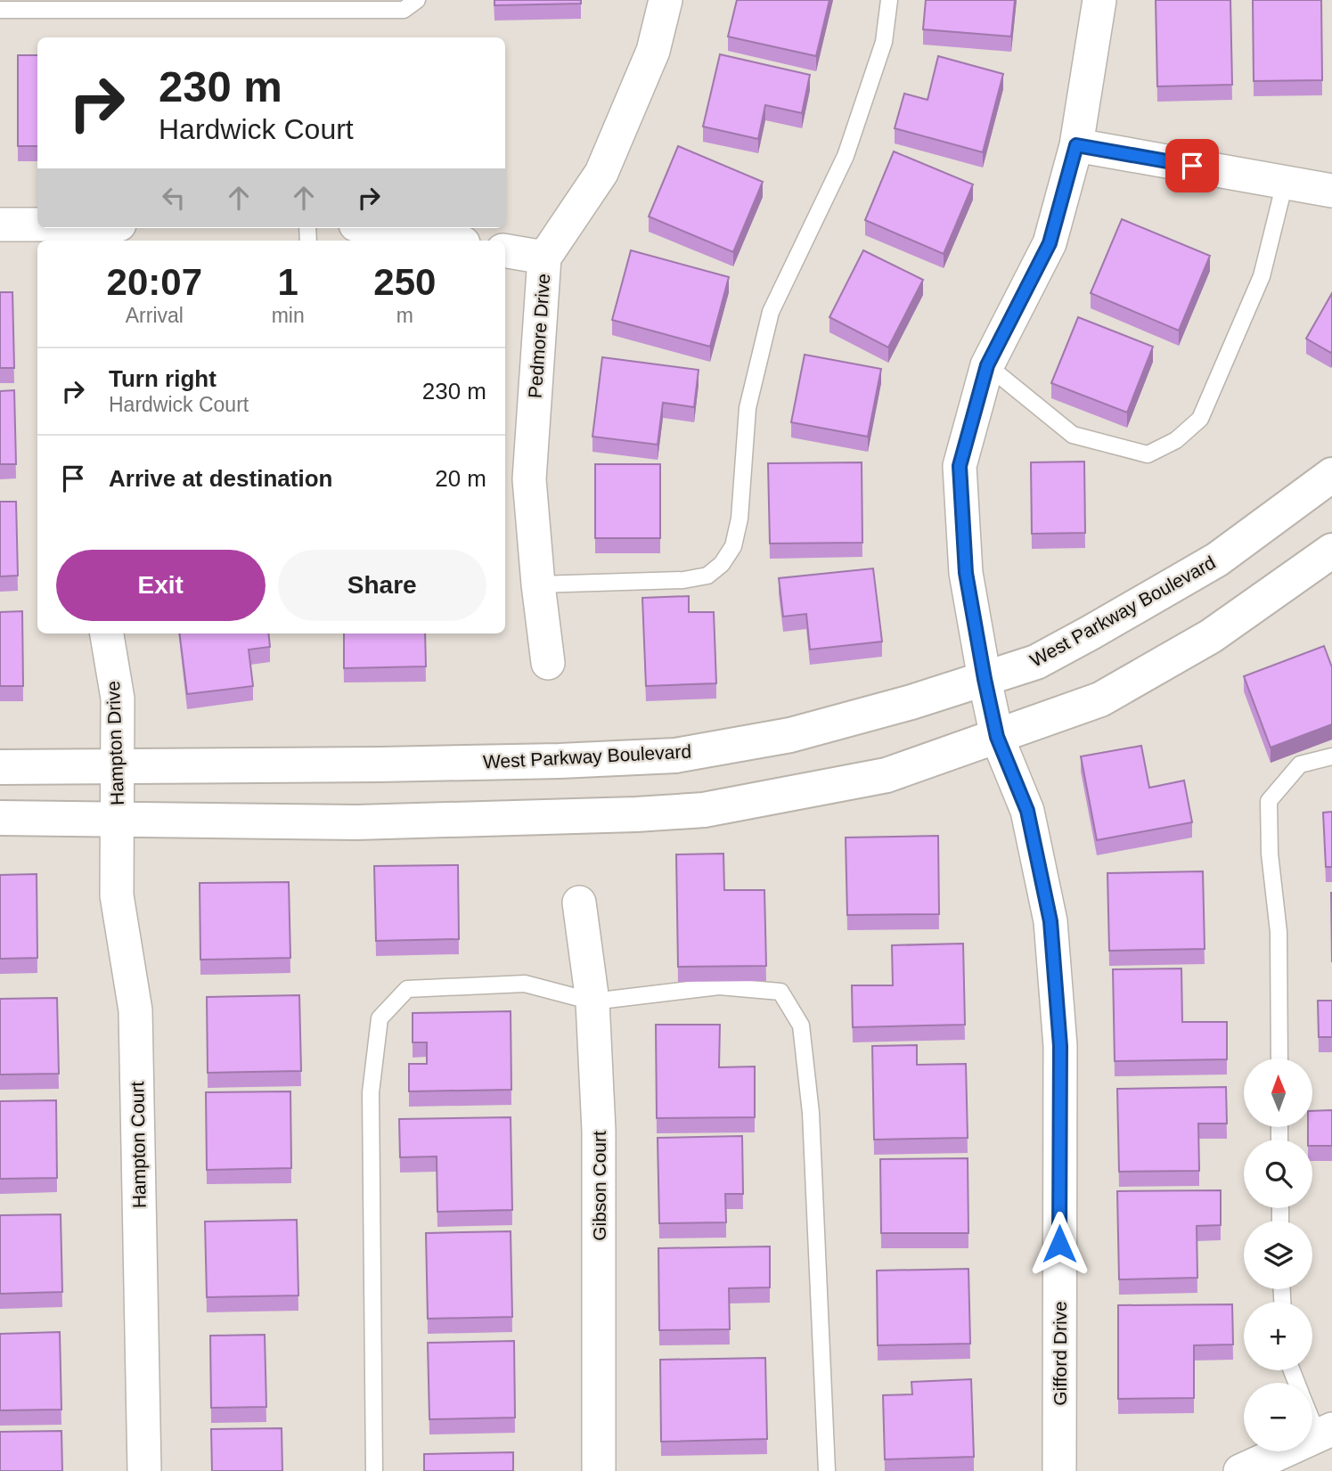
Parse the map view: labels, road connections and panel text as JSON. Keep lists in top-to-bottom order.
{
  "streets": {
    "street": [
      "Pedmore Drive",
      "West Parkway Boulevard",
      "Hampton Drive",
      "Hampton Court",
      "Gibson Court",
      "Gifford Drive"
    ]
  },
  "crossings": [
    ["West Parkway Boulevard", "Hampton Drive"],
    ["West Parkway Boulevard", "Gifford Drive"],
    ["Hampton Drive", "Hampton Court"]
  ],
  "north": "top",
  "page": {
    "turn": ["230 m", "Hardwick Court"],
    "eta": [
      "20:07",
      "Arrival",
      "1",
      "min",
      "250",
      "m"
    ],
    "list": [
      {
        "name": "Turn right",
        "note": "Hardwick Court",
        "value": "230 m"
      },
      {
        "name": "Arrive at destination",
        "value": "20 m"
      }
    ],
    "buttons": ["Exit", "Share"],
    "map_buttons": ["+", "−"]
  }
}
